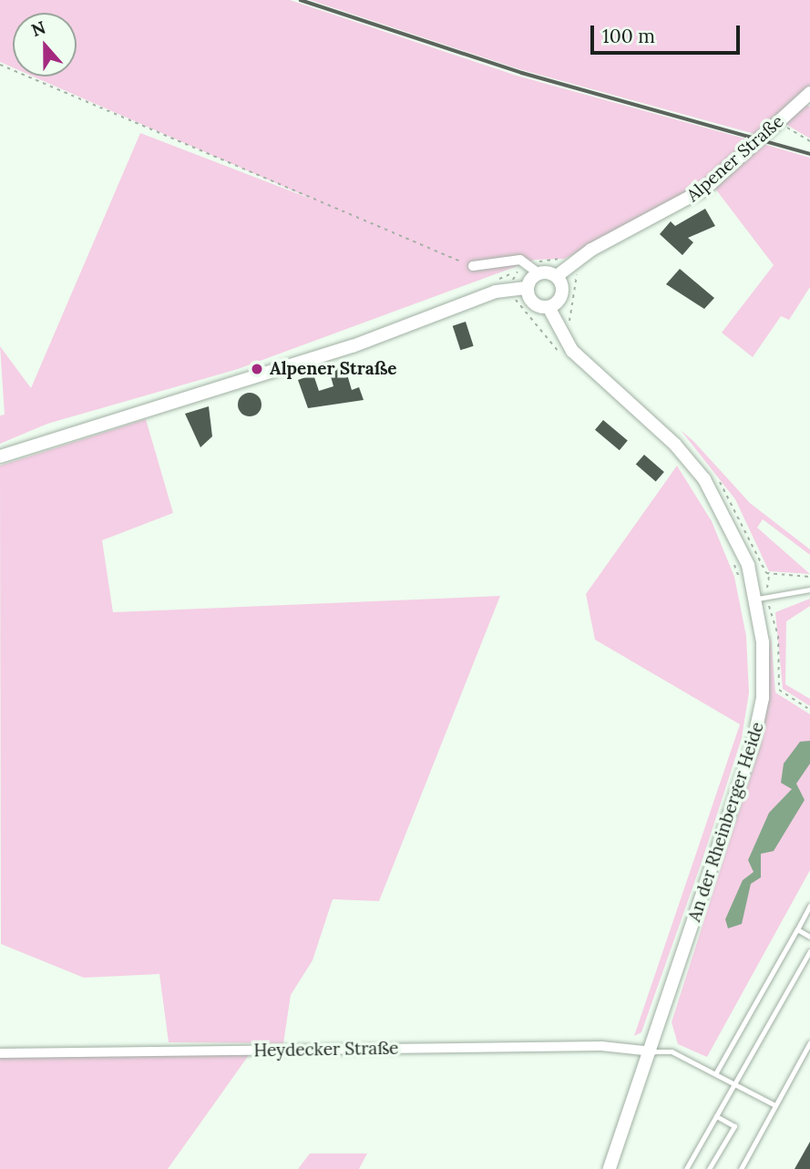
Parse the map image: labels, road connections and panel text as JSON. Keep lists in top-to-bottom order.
{
  "streets": {
    "street": ["Alpener Straße", "An der Rheinberger Heide", "Heydecker Straße"]
  },
  "crossings": [
    ["Alpener Straße", "An der Rheinberger Heide"],
    ["An der Rheinberger Heide", "Heydecker Straße"]
  ],
  "places": ["Alpener Straße"],
  "scale_bar": "100 m",
  "north": "top"
}
